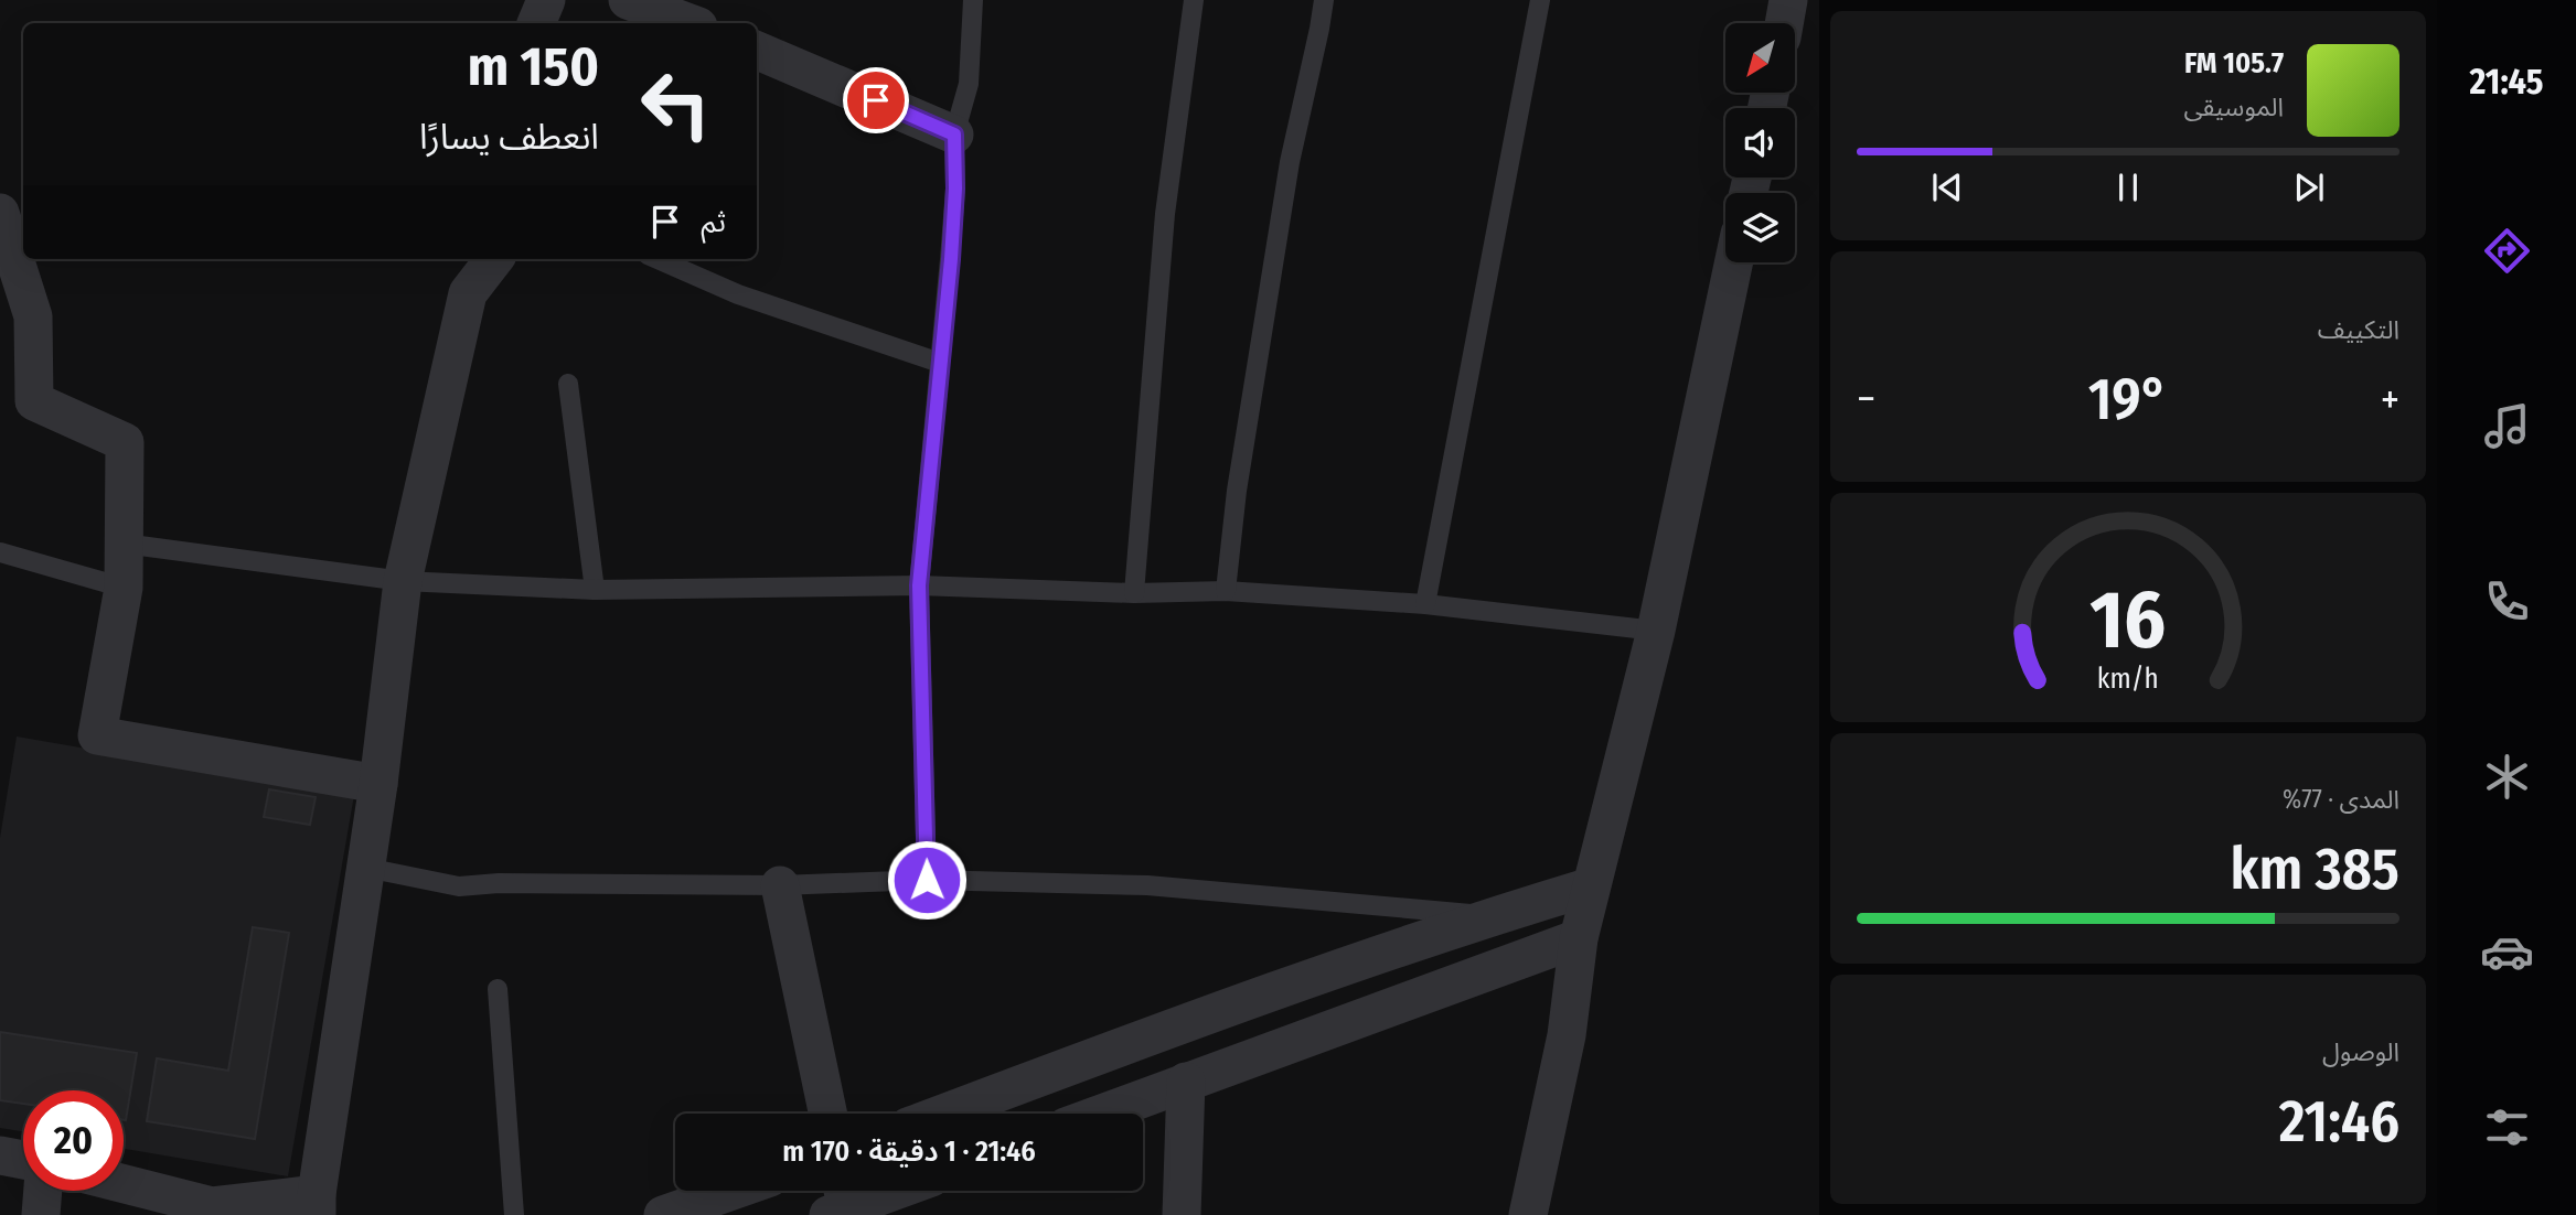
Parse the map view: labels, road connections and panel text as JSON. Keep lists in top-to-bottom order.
{
  "north": "bottom left",
  "page": {
    "tabs": "21:45",
    "turn": ["150 m", "انعطف يسارًا"],
    "song": ["105.7 FM", "الموسيقى"],
    "then": "ثم",
    "tile": [
      "التكييف",
      ["المدى · 77%", "385 km"],
      ["الوصول", "21:46"]
    ],
    "heat": ["−", "19°", "+"],
    "limit": "20",
    "trip": "21:46 · 1 دقيقة · 170 m",
    "gauge": ["16", "km/h"]
  }
}
